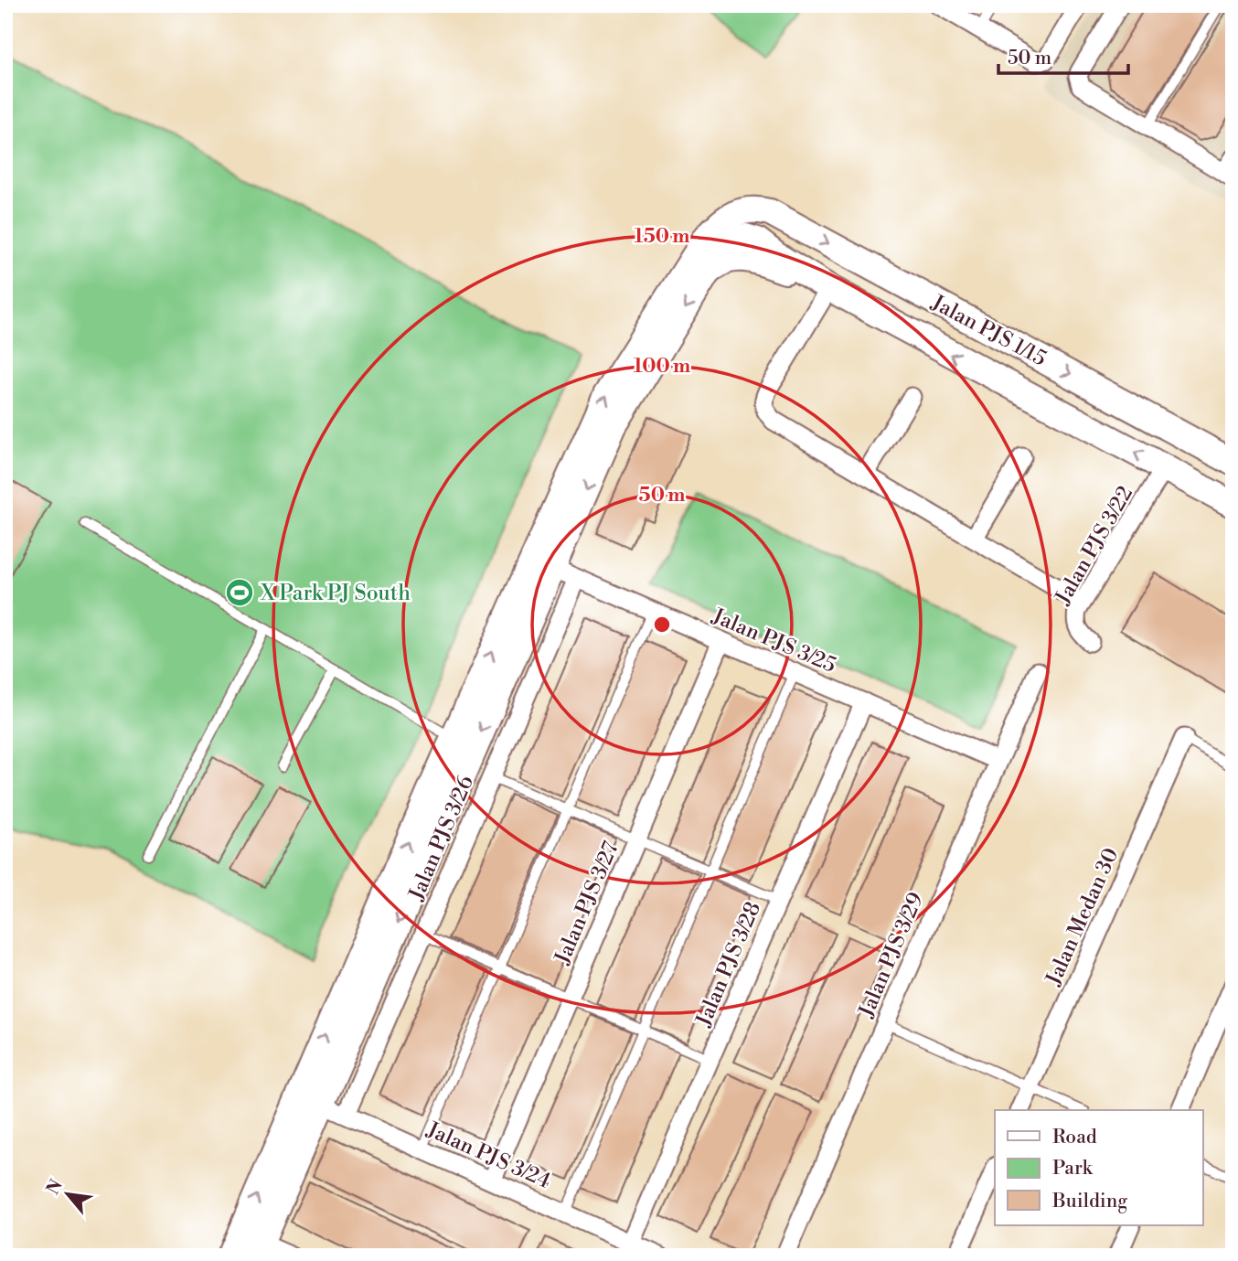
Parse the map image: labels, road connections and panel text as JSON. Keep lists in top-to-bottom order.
{
  "streets": {
    "main road": ["Jalan PJS 1/15"],
    "street": [
      "Jalan PJS 3/22",
      "Jalan PJS 3/25",
      "Jalan PJS 3/26",
      "Jalan PJS 3/27",
      "Jalan Medan 30",
      "Jalan PJS 3/29",
      "Jalan PJS 3/28",
      "Jalan PJS 3/24"
    ]
  },
  "crossings": [
    ["Jalan PJS 1/15", "Jalan PJS 3/22"],
    ["Jalan PJS 3/25", "Jalan PJS 3/26"],
    ["Jalan PJS 3/25", "Jalan PJS 3/27"],
    ["Jalan PJS 3/25", "Jalan PJS 3/29"],
    ["Jalan PJS 3/25", "Jalan PJS 3/28"],
    ["Jalan PJS 3/26", "Jalan PJS 3/24"],
    ["Jalan PJS 3/27", "Jalan PJS 3/24"],
    ["Jalan PJS 3/28", "Jalan PJS 3/24"]
  ],
  "places": {
    "sports": ["X Park PJ South"]
  },
  "legend": ["Road", "Park", "Building"],
  "scale_bar": "50 m",
  "north": "top left",
  "rings": ["150 m", "100 m", "50 m"]
}
